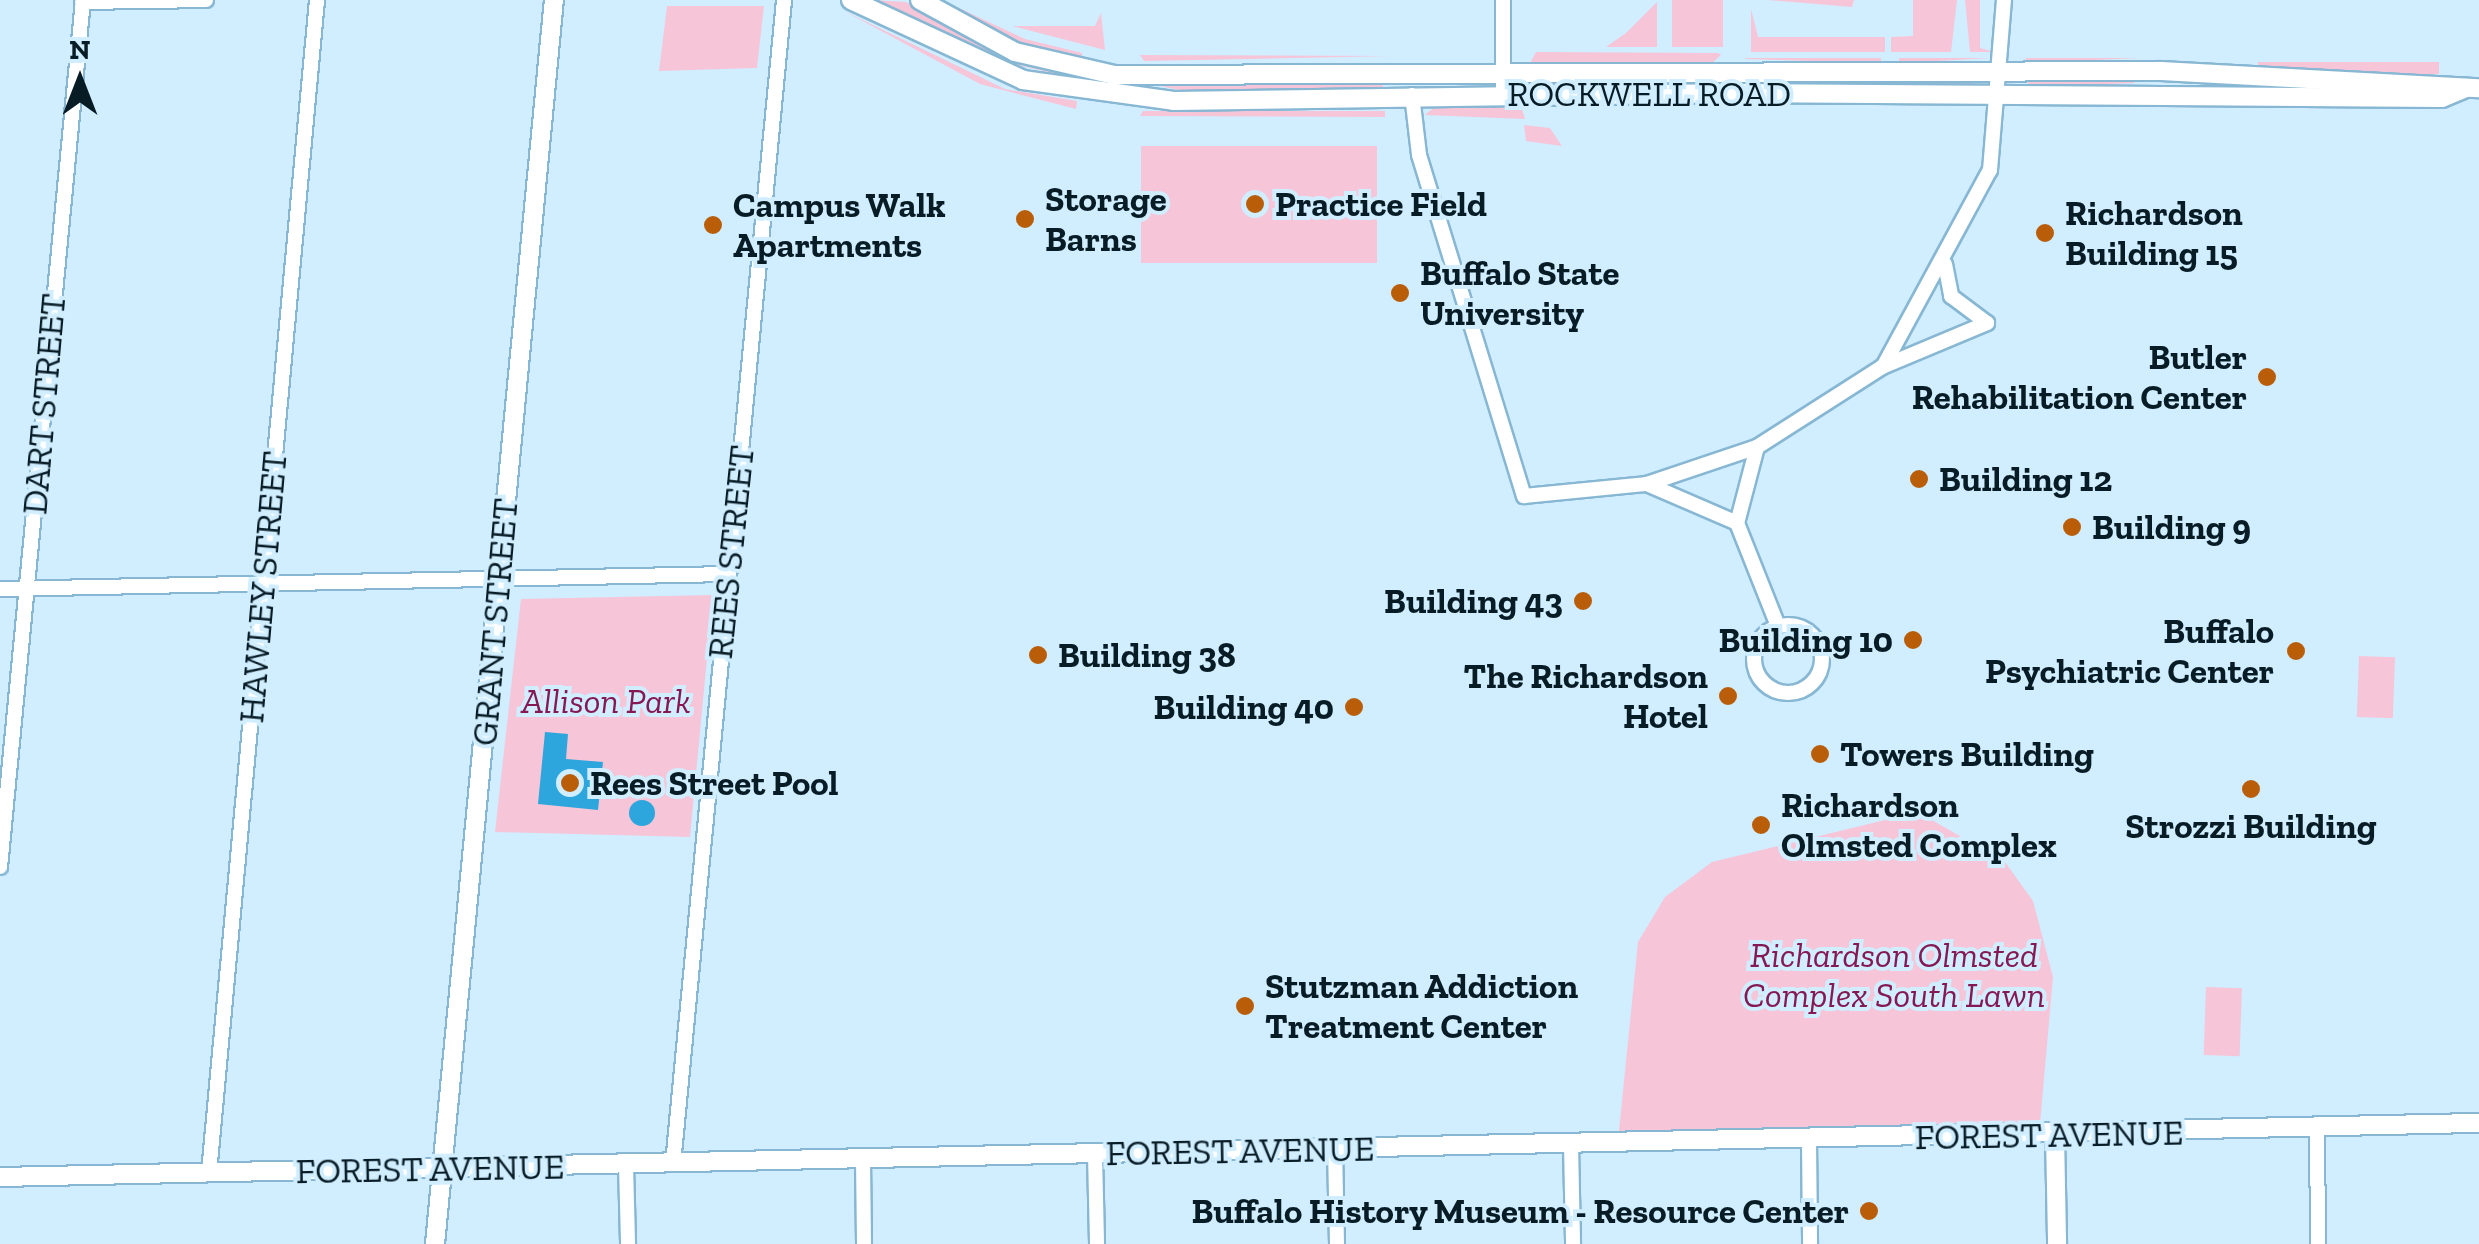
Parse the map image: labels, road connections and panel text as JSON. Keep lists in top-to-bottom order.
{
  "streets": {
    "street": [
      "ROCKWELL ROAD",
      "DART STREET",
      "REES STREET",
      "HAWLEY STREET",
      "GRANT STREET",
      "FOREST AVENUE"
    ]
  },
  "crossings": [
    ["REES STREET", "FOREST AVENUE"],
    ["HAWLEY STREET", "FOREST AVENUE"],
    ["GRANT STREET", "FOREST AVENUE"]
  ],
  "parks": ["Allison Park", "Richardson Olmsted Complex South Lawn"],
  "places": [
    "Practice Field",
    "Storage Barns",
    "Campus Walk Apartments",
    "Richardson Building 15",
    "Buffalo State University",
    "Butler Rehabilitation Center",
    "Building 12",
    "Building 9",
    "Building 43",
    "Building 10",
    "Buffalo Psychiatric Center",
    "Building 38",
    "The Richardson Hotel",
    "Building 40",
    "Towers Building",
    "Rees Street Pool",
    "Strozzi Building",
    "Richardson Olmsted Complex",
    "Stutzman Addiction Treatment Center",
    "Buffalo History Museum - Resource Center"
  ],
  "north": "top"
}
